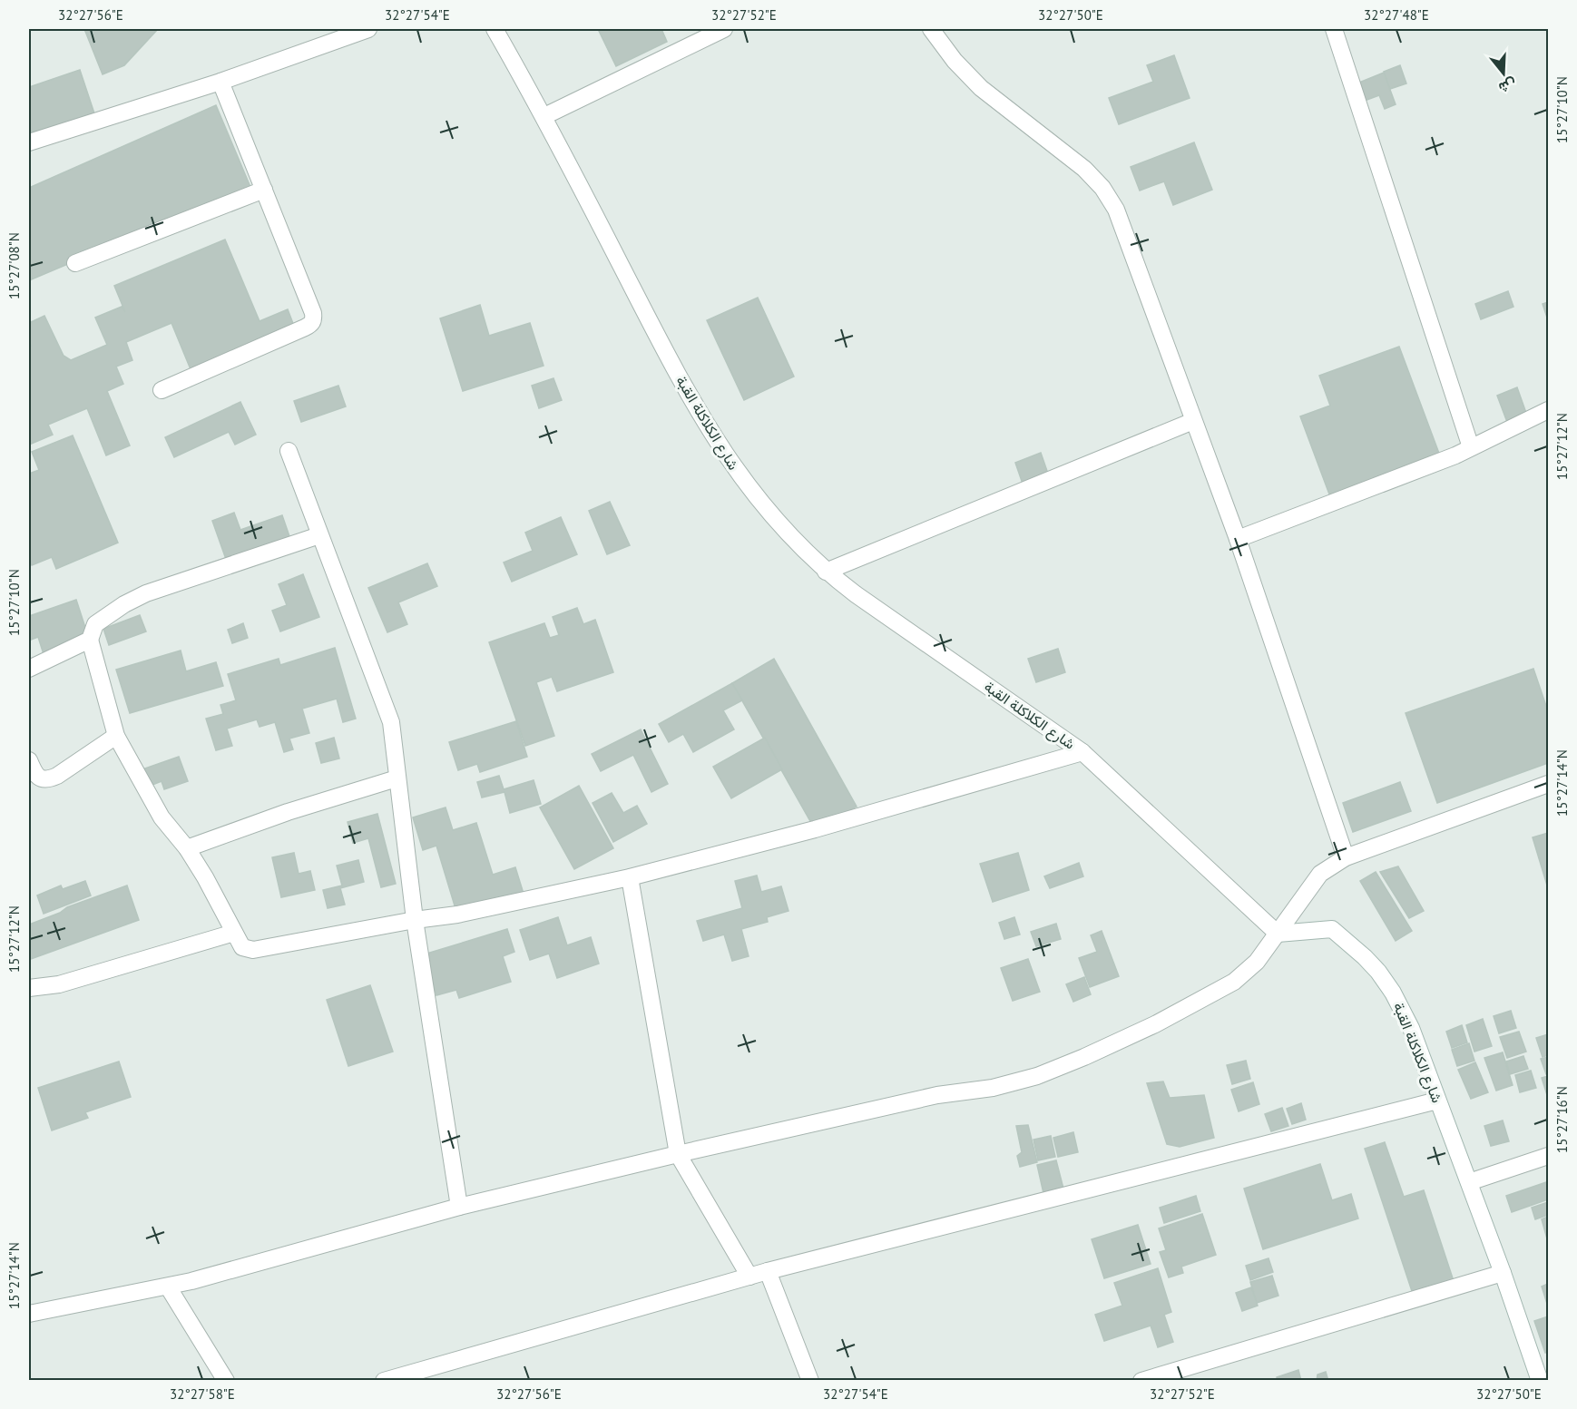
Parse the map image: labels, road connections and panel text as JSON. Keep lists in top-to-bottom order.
{
  "streets": {
    "street": ["شارع الكلاكلة القبة"]
  },
  "north": "bottom",
  "coordinates": [
    "32°27'56\"E",
    "32°27'54\"E",
    "32°27'52\"E",
    "32°27'50\"E",
    "32°27'48\"E",
    "15°27'10\"N",
    "15°27'08\"N",
    "15°27'12\"N",
    "15°27'14\"N",
    "15°27'16\"N",
    "32°27'58\"E"
  ]
}
